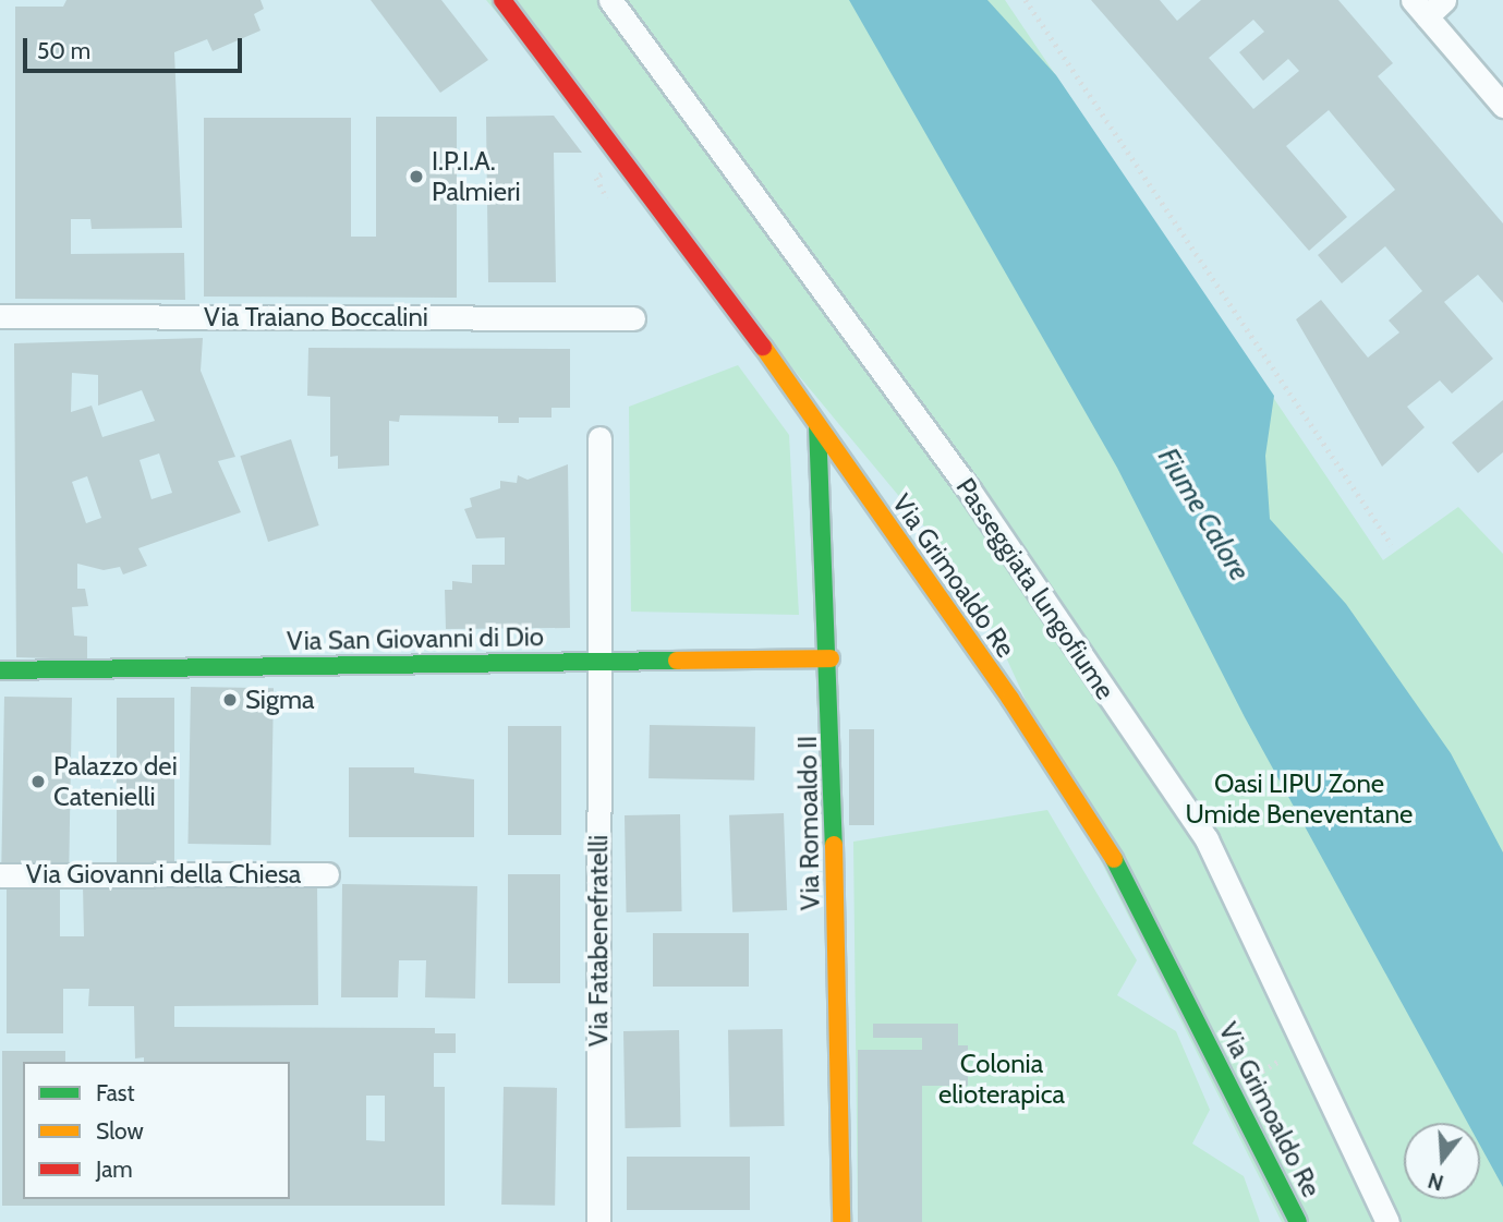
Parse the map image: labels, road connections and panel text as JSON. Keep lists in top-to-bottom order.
{
  "streets": {
    "street": [
      "Via Traiano Boccalini",
      "Via Grimoaldo Re",
      "Passeggiata lungofiume",
      "Via San Giovanni di Dio",
      "Via Romoaldo II",
      "Via Giovanni della Chiesa",
      "Via Fatabenefratelli"
    ]
  },
  "crossings": [
    ["Via Grimoaldo Re", "Via Romoaldo II"],
    ["Via San Giovanni di Dio", "Via Romoaldo II"],
    ["Via San Giovanni di Dio", "Via Fatabenefratelli"]
  ],
  "water": ["Fiume Calore"],
  "parks": ["Oasi LIPU Zone Umide Beneventane", "Colonia elioterapica"],
  "places": ["I.P.I.A. Palmieri", "Sigma", "Palazzo dei Catenielli"],
  "legend": ["Fast", "Slow", "Jam"],
  "scale_bar": "50 m",
  "north": "bottom"
}
